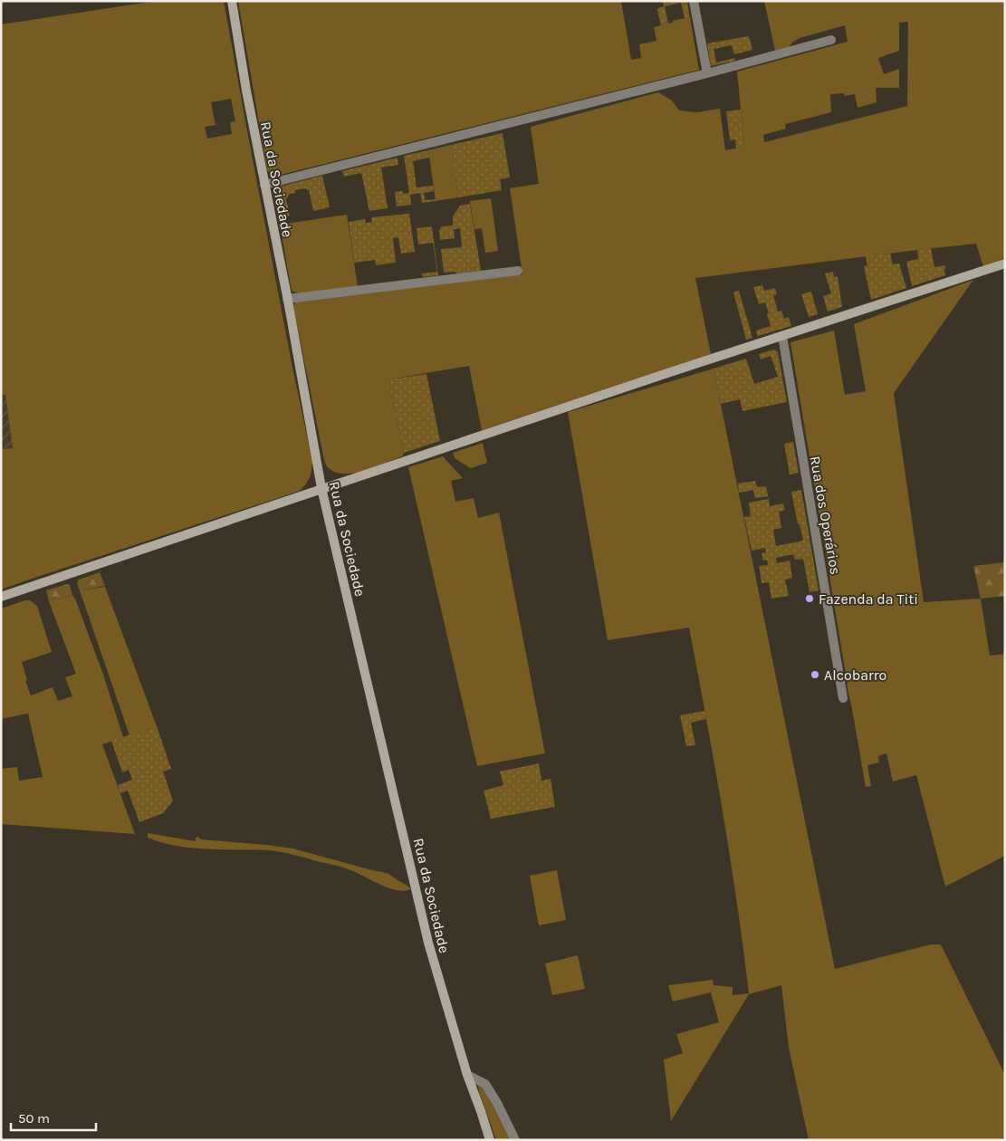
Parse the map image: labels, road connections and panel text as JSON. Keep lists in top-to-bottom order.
{
  "streets": {
    "street": ["Rua da Sociedade", "Rua dos Operários"]
  },
  "places": ["Fazenda da Titi", "Alcobarro"],
  "scale_bar": "50 m"
}
